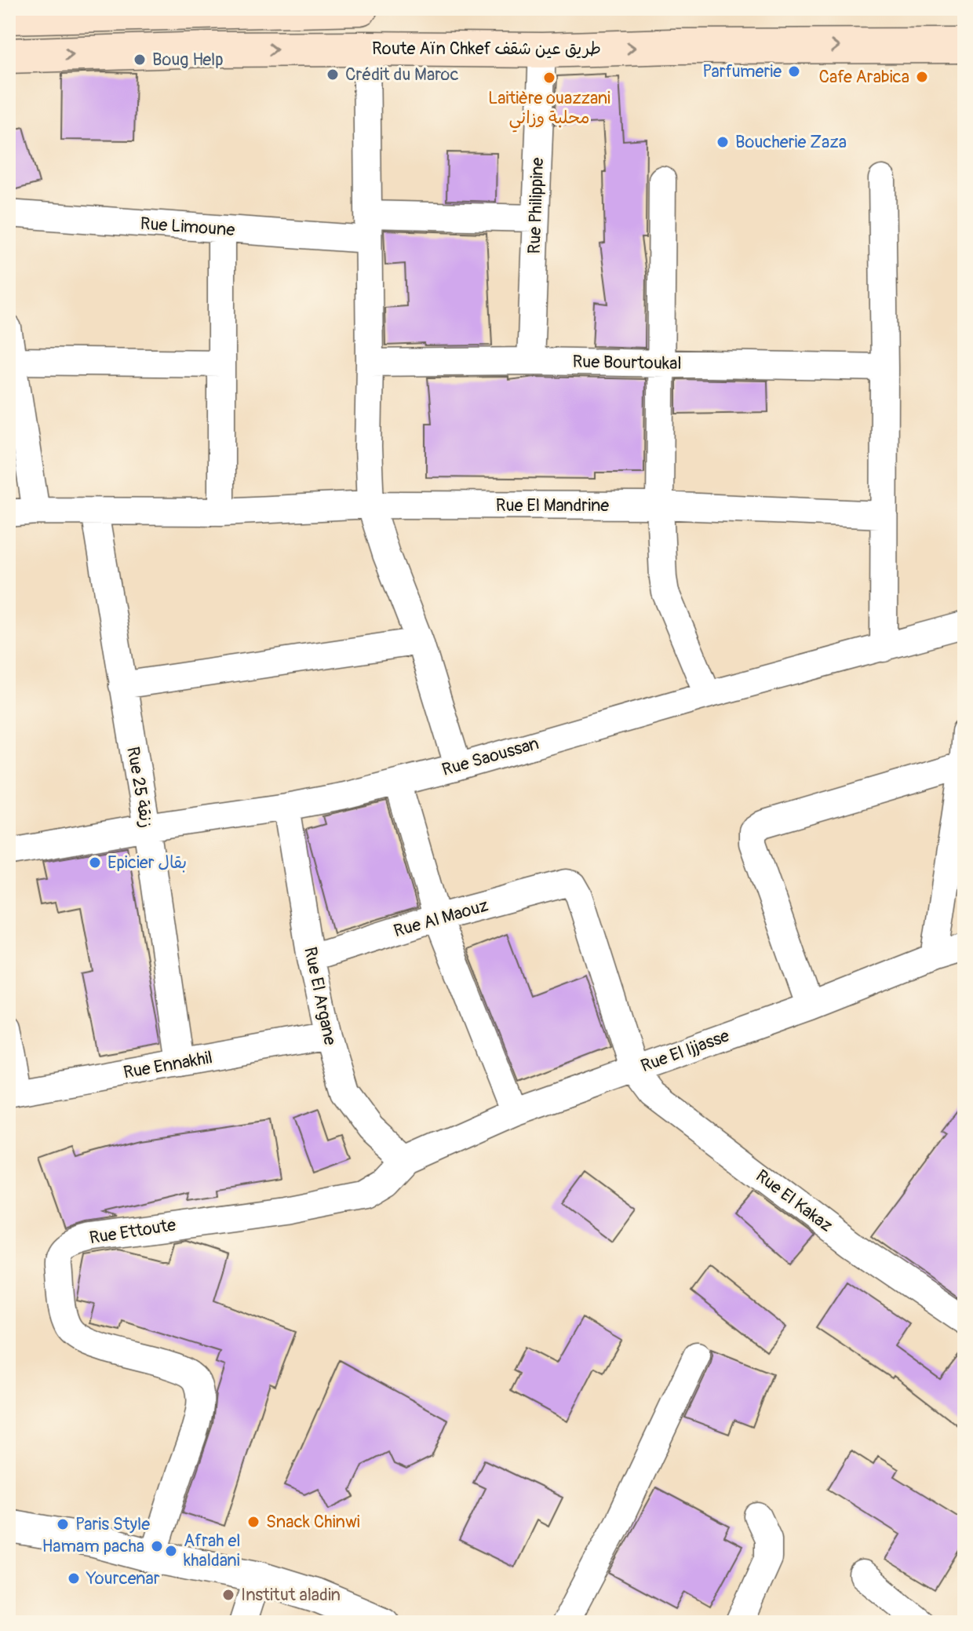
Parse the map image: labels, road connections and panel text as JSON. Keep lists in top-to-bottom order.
{
  "streets": {
    "main road": ["Route Aïn Chkef طريق عين شقف"],
    "street": [
      "Rue Philippine",
      "Rue Limoune",
      "Rue Bourtoukal",
      "Rue El Mandrine",
      "Rue Saoussan",
      "Rue 25 زنقة",
      "Rue Al Maouz",
      "Rue El Argane",
      "Rue El Ijjasse",
      "Rue Ennakhil",
      "Rue El Kakaz",
      "Rue Ettoute"
    ]
  },
  "crossings": [
    ["Route Aïn Chkef طريق عين شقف", "Rue Philippine"],
    ["Rue Philippine", "Rue Limoune"],
    ["Rue Philippine", "Rue Bourtoukal"],
    ["Rue El Mandrine", "Rue 25 زنقة"],
    ["Rue Saoussan", "Rue 25 زنقة"],
    ["Rue Saoussan", "Rue El Argane"],
    ["Rue 25 زنقة", "Rue Ennakhil"],
    ["Rue Al Maouz", "Rue El Argane"],
    ["Rue Al Maouz", "Rue El Kakaz"],
    ["Rue El Argane", "Rue El Ijjasse"],
    ["Rue El Argane", "Rue Ennakhil"],
    ["Rue El Argane", "Rue Ettoute"],
    ["Rue El Ijjasse", "Rue El Kakaz"],
    ["Rue El Ijjasse", "Rue Ettoute"]
  ],
  "places": [
    "Boug Help",
    "Parfumerie",
    "Crédit du Maroc",
    "Cafe Arabica",
    "Laitière ouazzani محلبة وزاني",
    "Boucherie Zaza",
    "Epicier بقال",
    "Snack Chinwi",
    "Paris Style",
    "Hamam pacha",
    "Afrah el khaldani",
    "Yourcenar",
    "Institut aladin"
  ]
}
